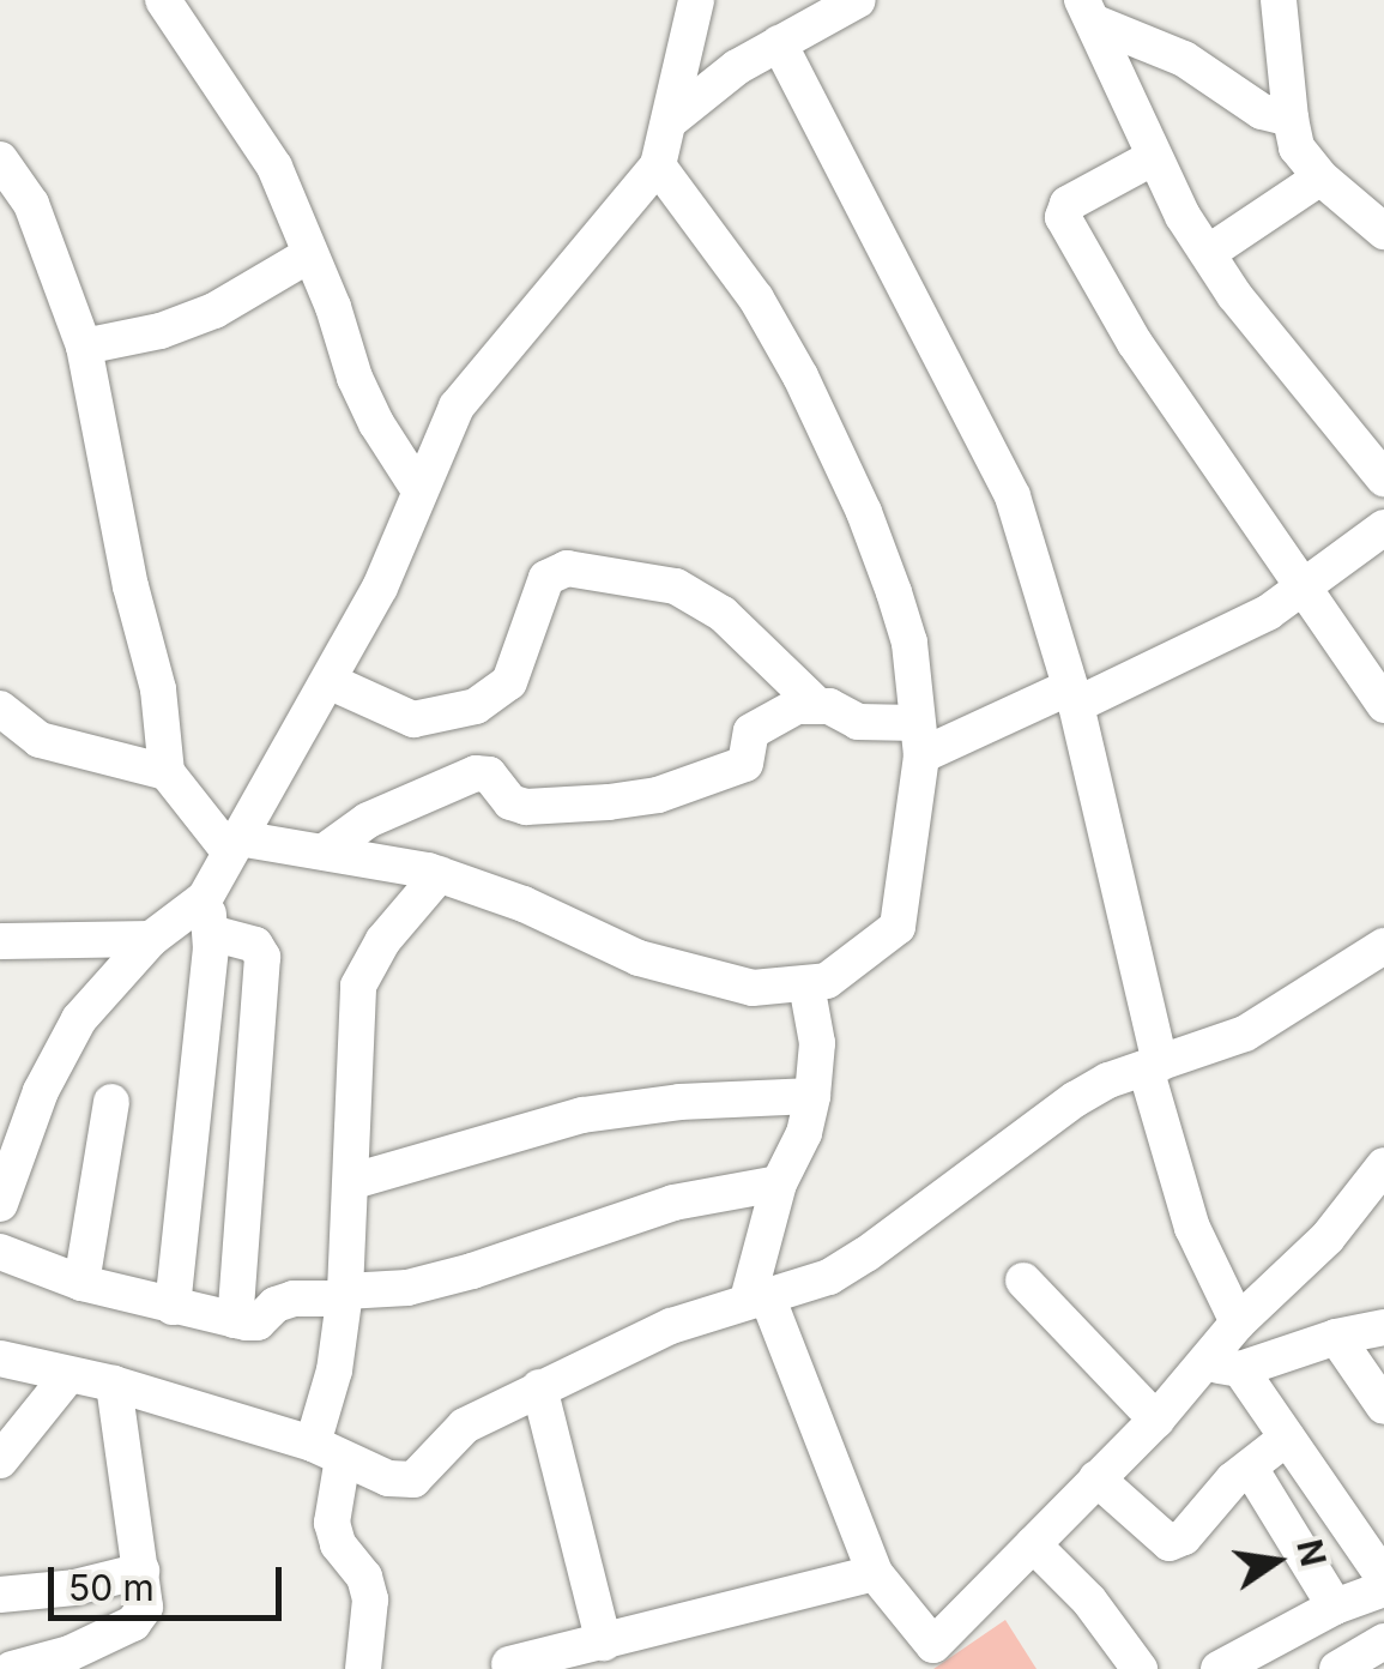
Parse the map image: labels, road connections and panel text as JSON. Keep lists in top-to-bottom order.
{
  "scale_bar": "50 m",
  "north": "right"
}
